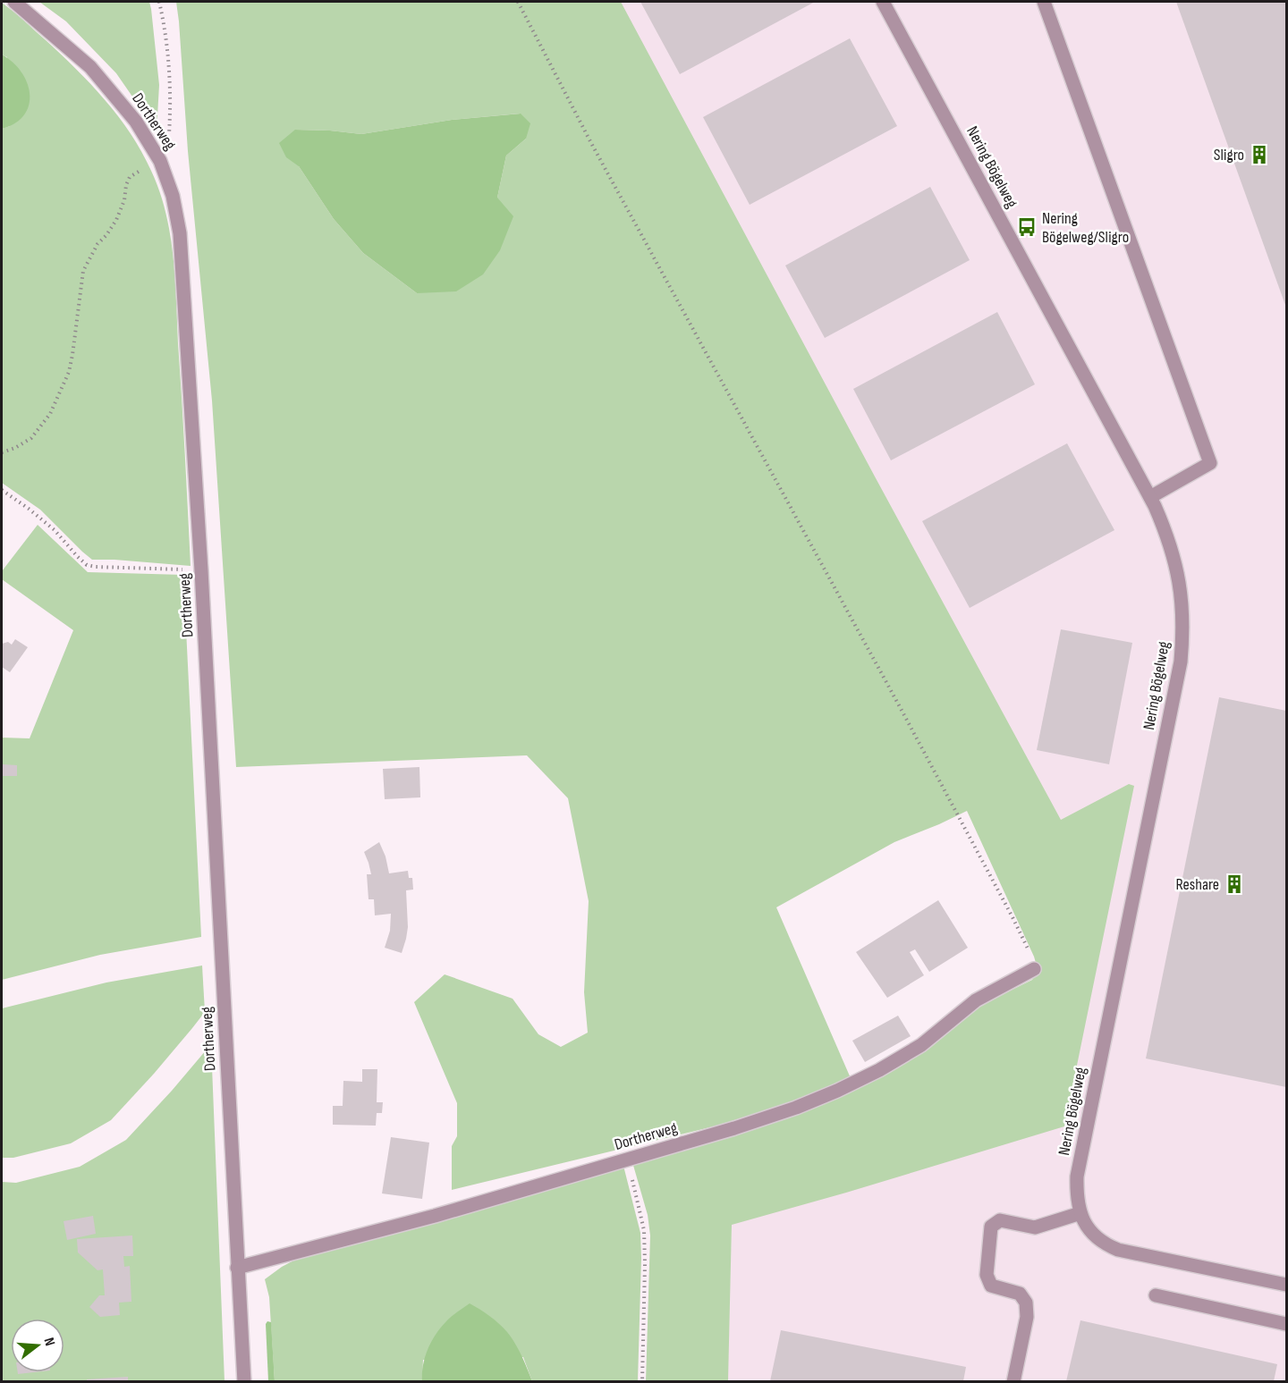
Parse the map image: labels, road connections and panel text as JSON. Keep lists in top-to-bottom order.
{
  "streets": {
    "street": ["Dortherweg", "Nering Bögelweg"]
  },
  "places": {
    "building": ["Sligro", "Reshare"],
    "bus stop": ["Nering Bögelweg/Sligro"]
  },
  "north": "right"
}
